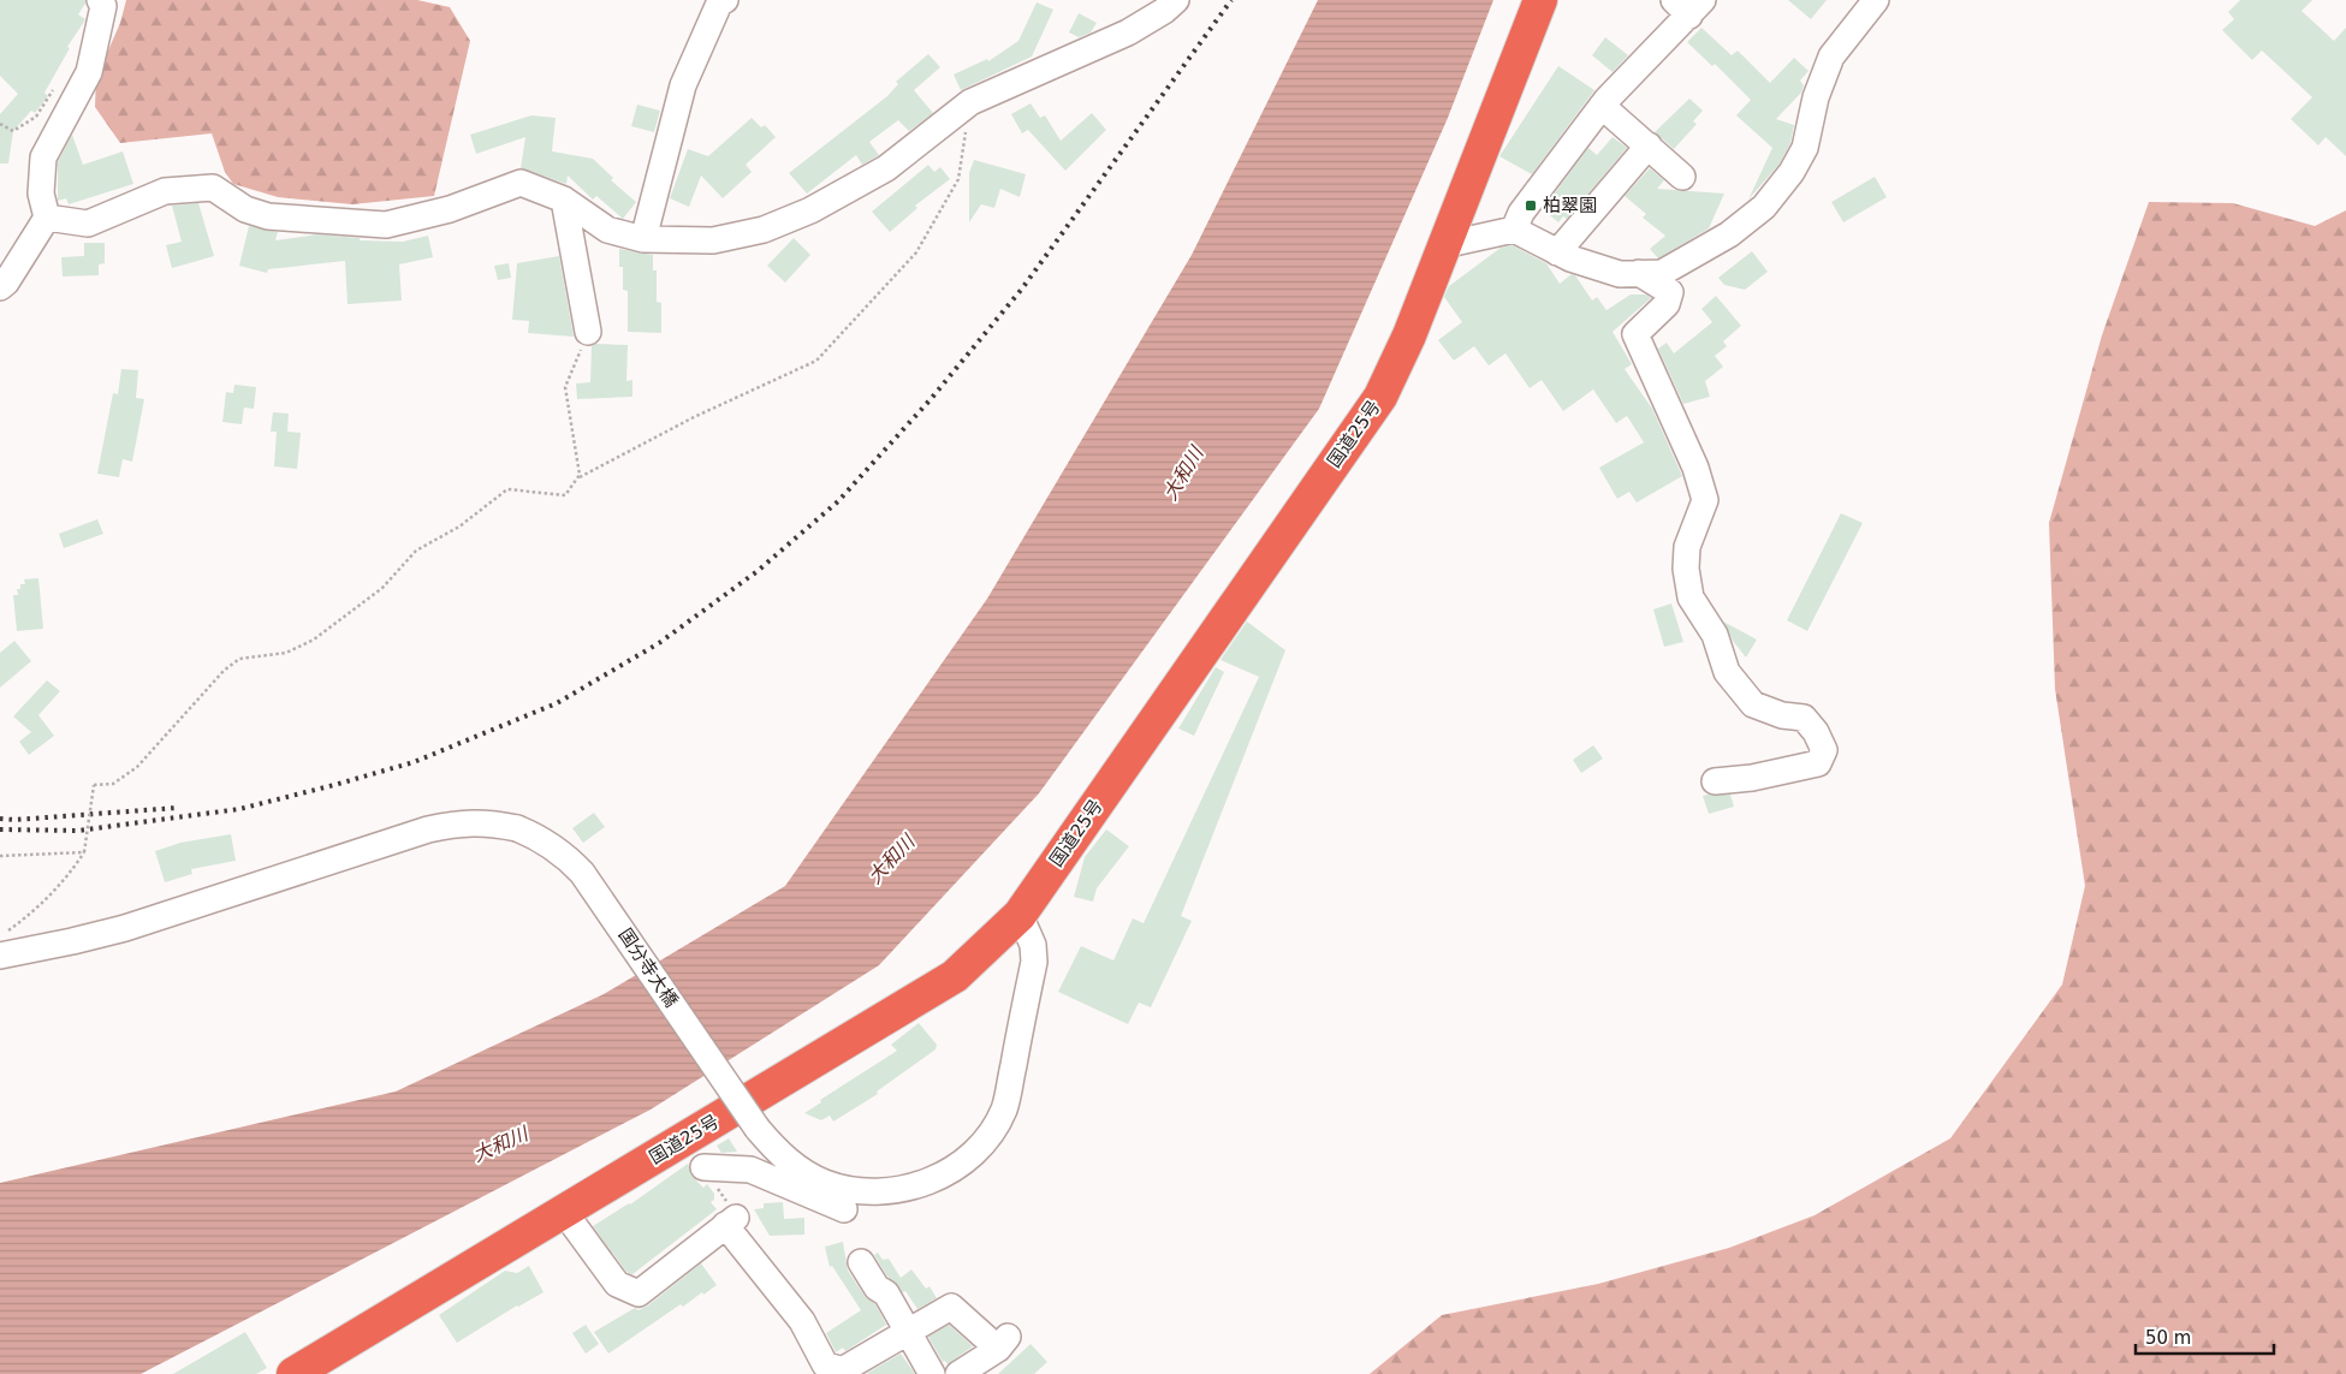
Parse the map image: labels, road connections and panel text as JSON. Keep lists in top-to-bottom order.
{
  "streets": {
    "highway": ["国道25号"],
    "street": ["国分寺大橋"]
  },
  "crossings": [
    ["国道25号", "国分寺大橋"]
  ],
  "water": ["大和川"],
  "places": {
    "transit": ["柏翠園"]
  },
  "scale_bar": "50 m"
}
